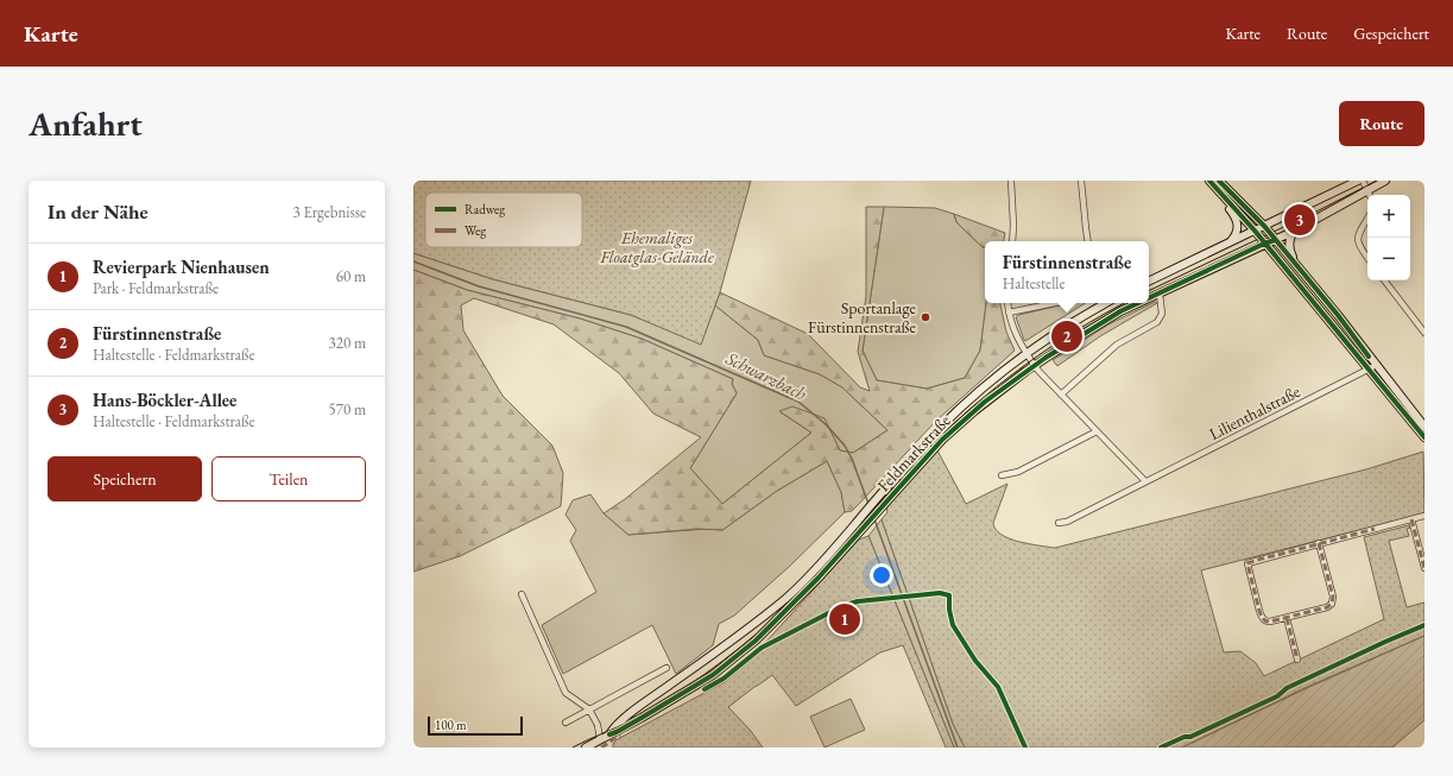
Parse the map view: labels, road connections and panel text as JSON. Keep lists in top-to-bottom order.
{
  "streets": {
    "main road": ["Feldmarkstraße"],
    "street": ["Lilienthalstraße"]
  },
  "water": ["Schwarzbach"],
  "parks": ["Ehemaliges Floatglas-Gelände"],
  "places": ["Sportanlage Fürstinnenstraße"],
  "legend": ["Radweg", "Weg"],
  "scale_bar": "100 m",
  "page": {
    "header": "Karte",
    "nav": ["Karte", "Route", "Gespeichert"],
    "buttons": [
      "Route",
      ["Speichern", "Teilen"]
    ],
    "title": "Anfahrt",
    "heading": ["In der Nähe", "3 Ergebnisse"],
    "map_buttons": ["+", "−"],
    "pins": ["3", "2", "1"],
    "popup": ["Fürstinnenstraße", "Haltestelle"],
    "list": [
      {
        "mark": "1",
        "name": "Revierpark Nienhausen",
        "note": "Park · Feldmarkstraße",
        "value": "60 m"
      },
      {
        "mark": "2",
        "name": "Fürstinnenstraße",
        "note": "Haltestelle · Feldmarkstraße",
        "value": "320 m"
      },
      {
        "mark": "3",
        "name": "Hans-Böckler-Allee",
        "note": "Haltestelle · Feldmarkstraße",
        "value": "570 m"
      }
    ],
    "scale": "100 m"
  }
}
